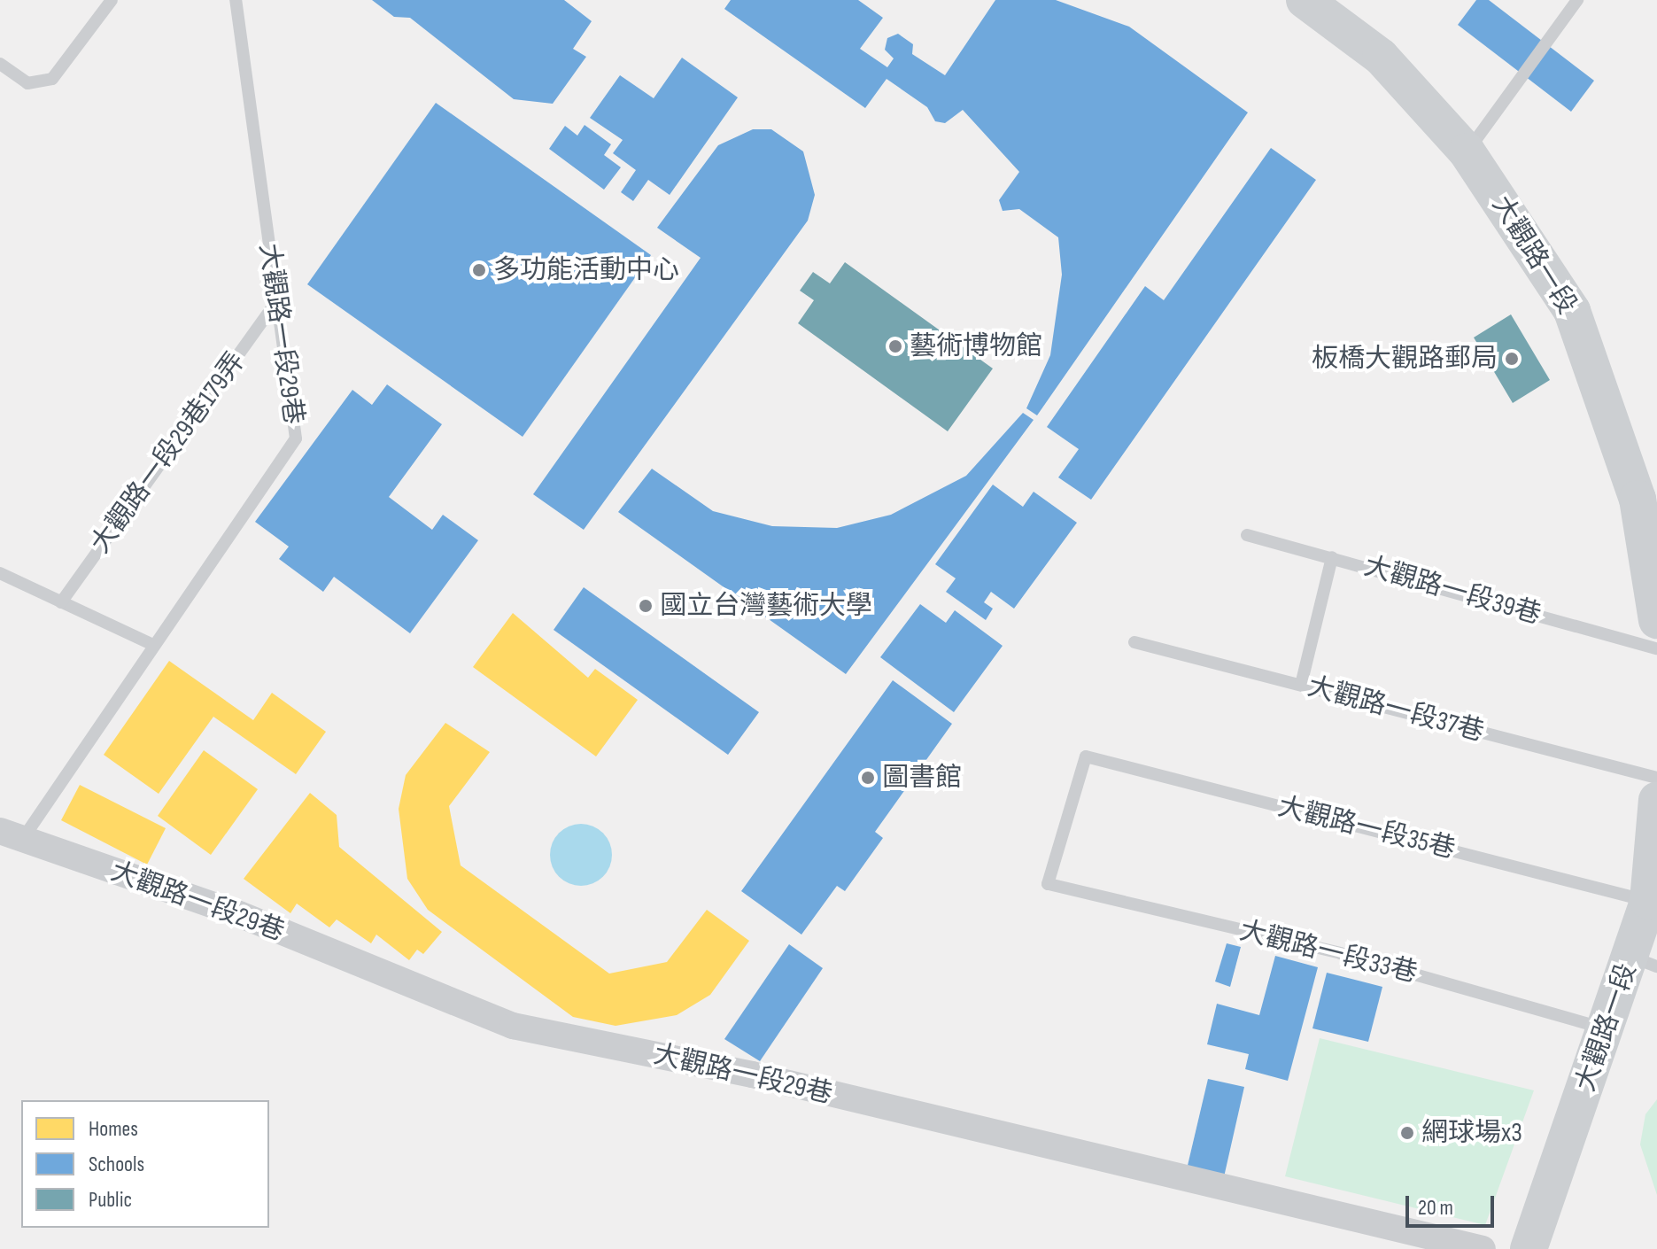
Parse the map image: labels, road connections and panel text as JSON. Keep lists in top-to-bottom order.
{
  "streets": {
    "main road": ["大觀路一段"],
    "street": ["大觀路一段29巷"],
    "lane": [
      "大觀路一段29巷179弄",
      "大觀路一段39巷",
      "大觀路一段37巷",
      "大觀路一段35巷",
      "大觀路一段33巷"
    ]
  },
  "crossings": [
    ["大觀路一段", "大觀路一段35巷"],
    ["大觀路一段", "大觀路一段33巷"],
    ["大觀路一段29巷", "大觀路一段29巷179弄"],
    ["大觀路一段35巷", "大觀路一段33巷"]
  ],
  "places": [
    "多功能活動中心",
    "藝術博物館",
    "板橋大觀路郵局",
    "國立台灣藝術大學",
    "圖書館",
    "網球場x3"
  ],
  "legend": ["Homes", "Schools", "Public"],
  "scale_bar": "20 m"
}
